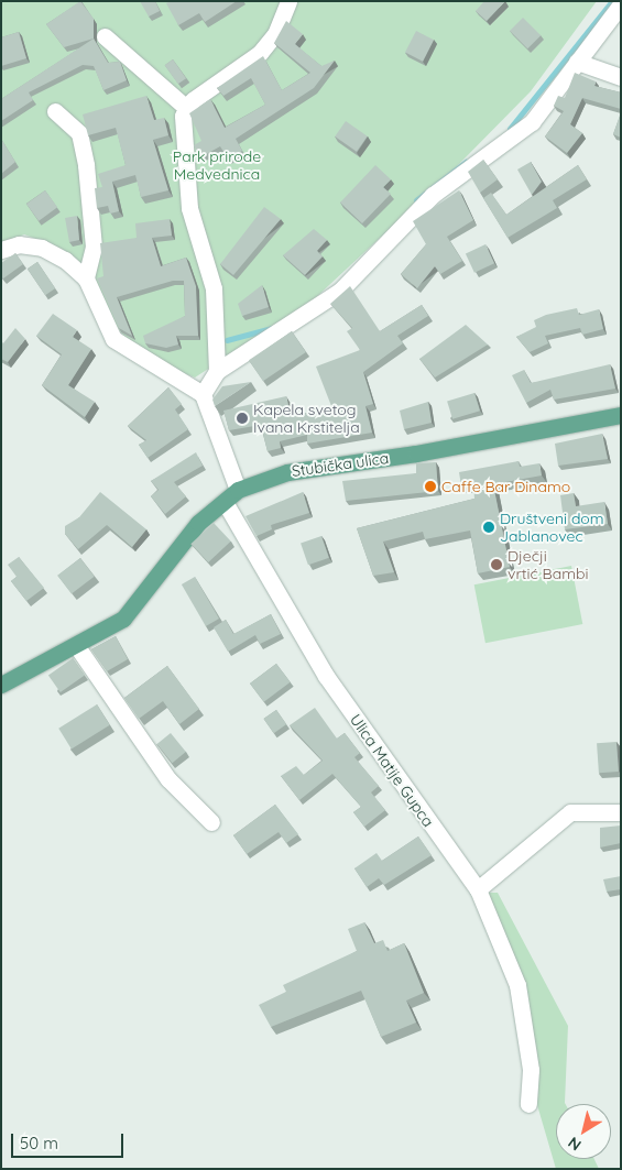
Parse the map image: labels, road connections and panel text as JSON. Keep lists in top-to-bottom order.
{
  "streets": {
    "main road": ["Stubička ulica"],
    "street": ["Ulica Matije Gupca"]
  },
  "crossings": [
    ["Stubička ulica", "Ulica Matije Gupca"]
  ],
  "parks": ["Park prirode Medvednica"],
  "places": [
    "Kapela svetog Ivana Krstitelja",
    "Caffe Bar Dinamo",
    "Društveni dom Jablanovec",
    "Dječji vrtić Bambi"
  ],
  "scale_bar": "50 m",
  "north": "bottom left"
}
